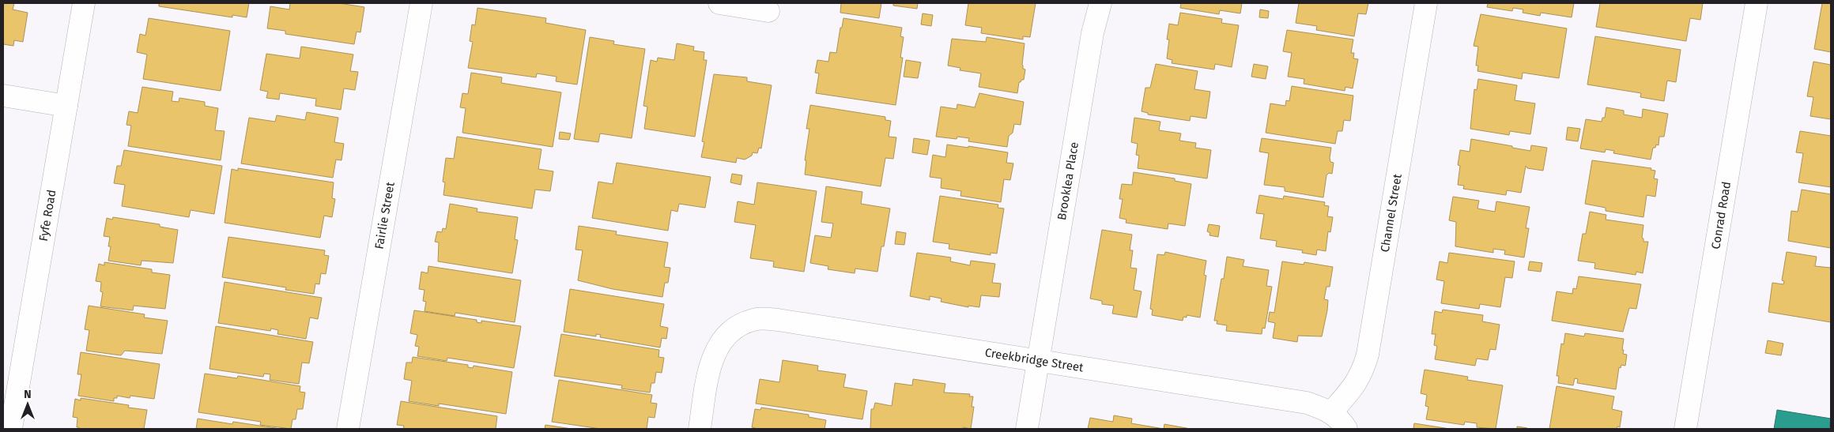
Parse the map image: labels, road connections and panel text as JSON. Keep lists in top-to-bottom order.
{
  "streets": {
    "street": [
      "Brooklea Place",
      "Channel Street",
      "Fyfe Road",
      "Fairlie Street",
      "Conrad Road",
      "Creekbridge Street"
    ]
  },
  "crossings": [
    ["Brooklea Place", "Creekbridge Street"],
    ["Channel Street", "Creekbridge Street"]
  ],
  "north": "top"
}
